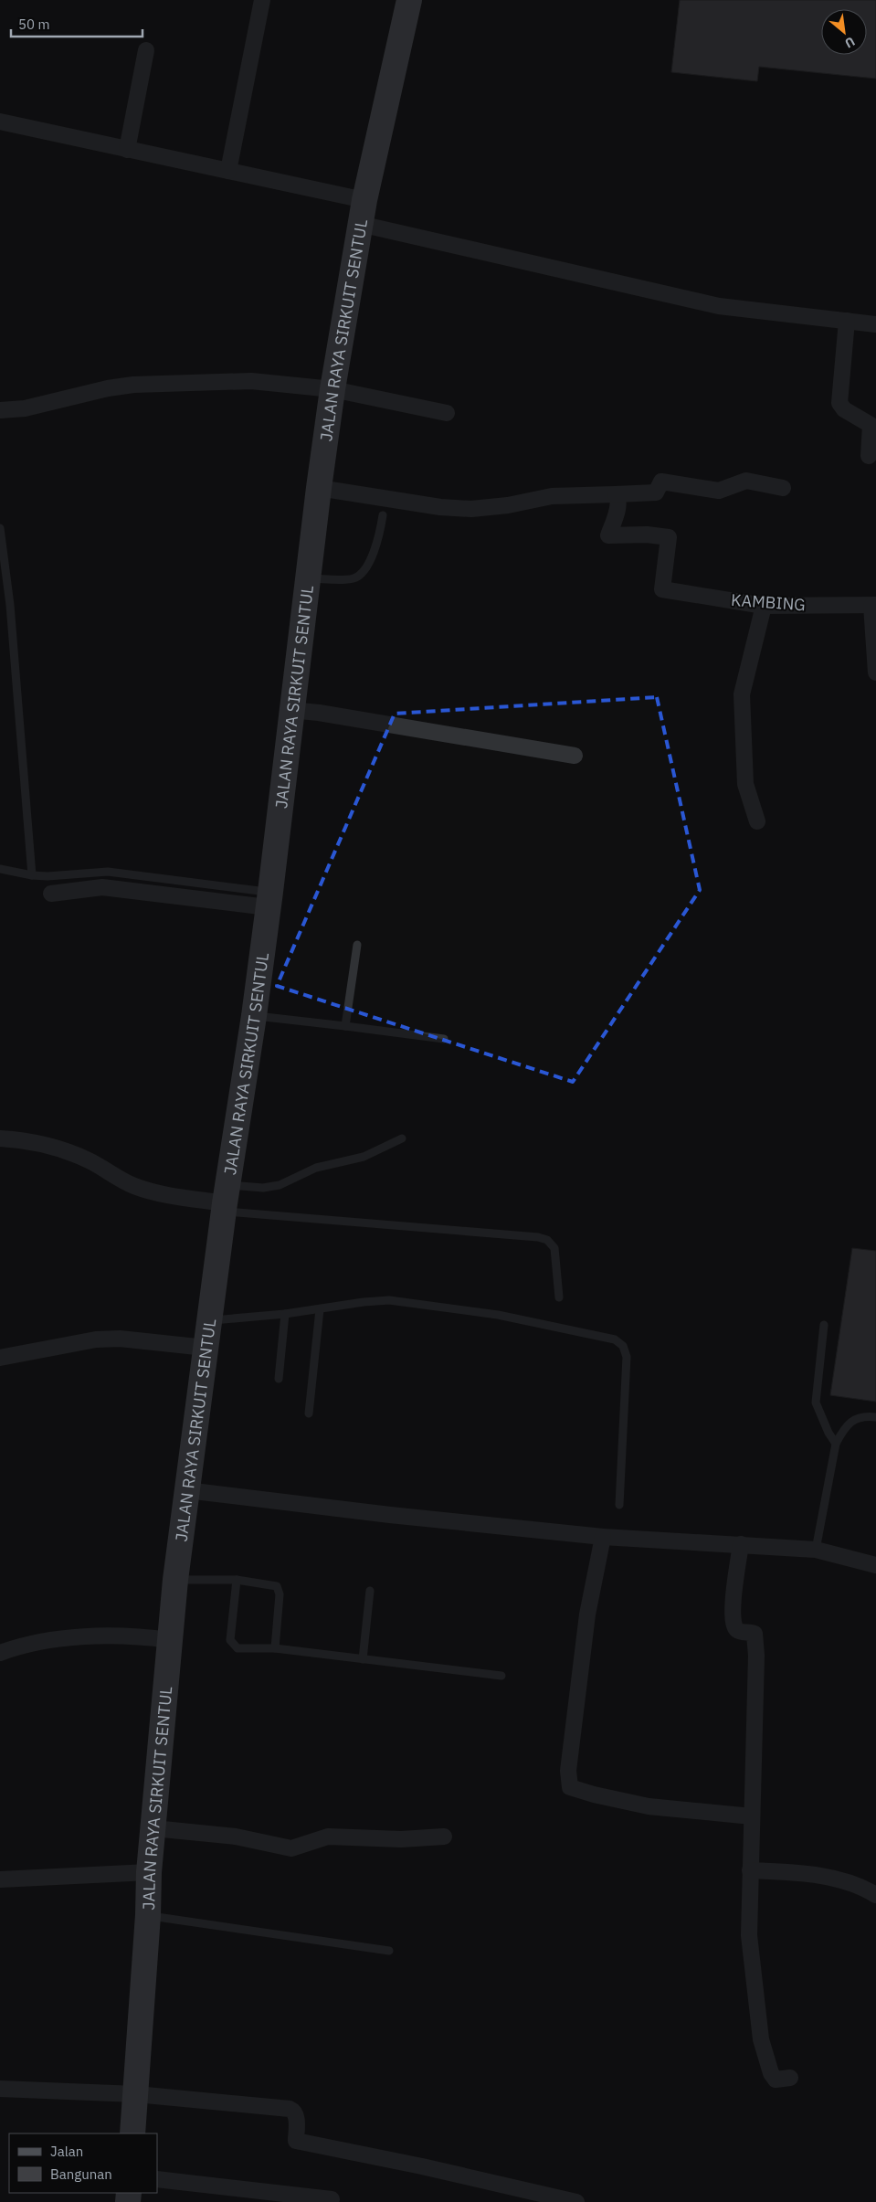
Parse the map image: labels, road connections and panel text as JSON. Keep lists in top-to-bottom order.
{
  "streets": {
    "main road": ["JALAN RAYA SIRKUIT SENTUL"],
    "street": ["KAMBING"]
  },
  "legend": ["Jalan", "Bangunan"],
  "scale_bar": "50 m",
  "north": "bottom right"
}
